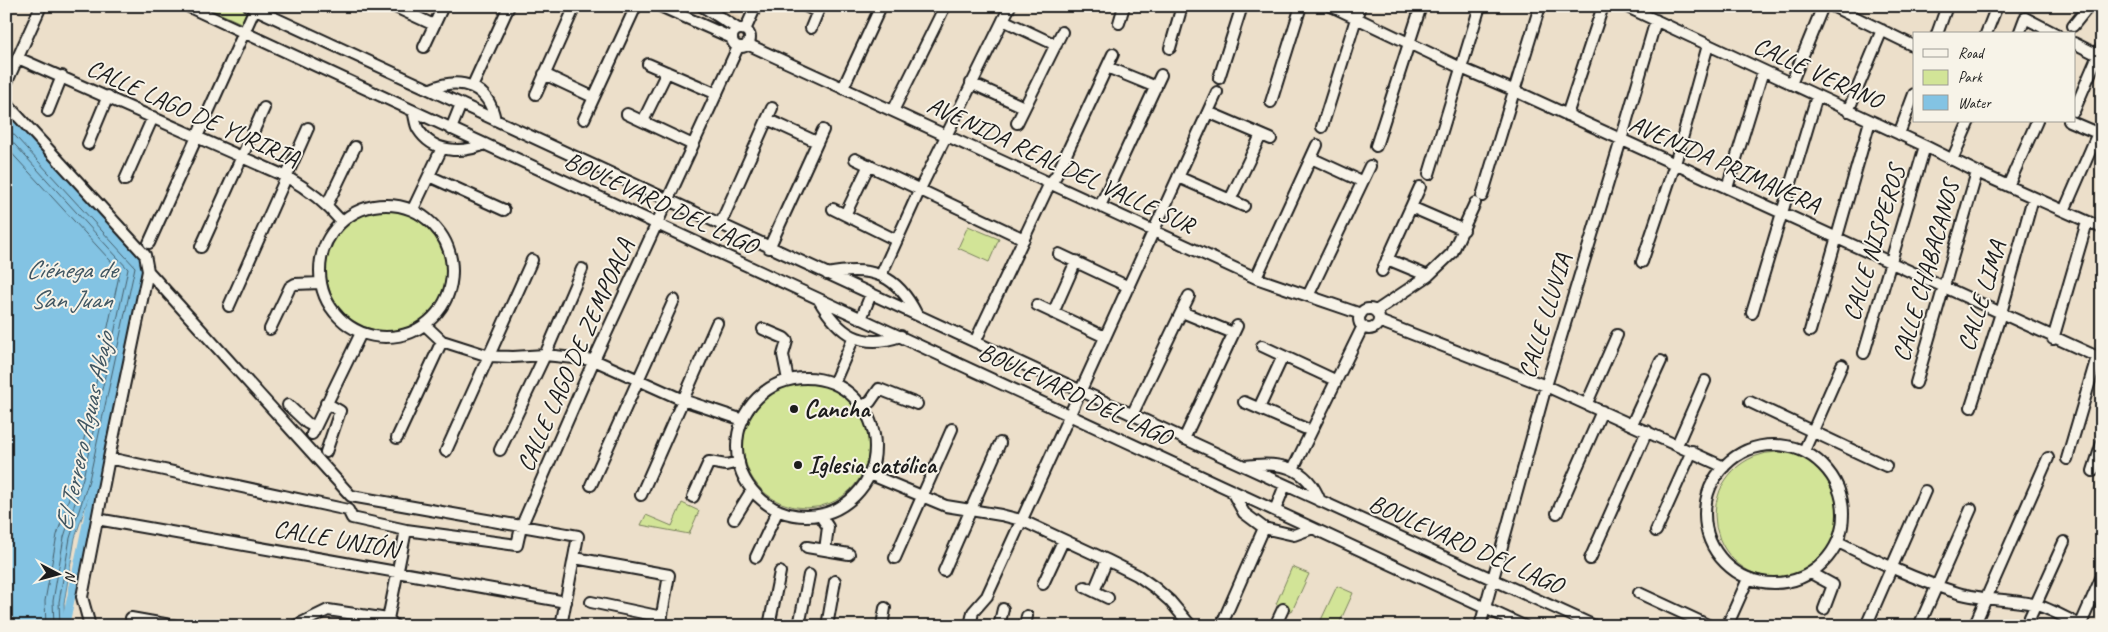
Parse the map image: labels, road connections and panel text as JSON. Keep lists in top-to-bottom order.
{
  "streets": {
    "street": [
      "CALLE VERANO",
      "CALLE LAGO DE YURIRIA",
      "AVENIDA PRIMAVERA",
      "AVENIDA REAL DEL VALLE SUR",
      "BOULEVARD DEL LAGO",
      "CALLE NISPEROS",
      "CALLE CHABACANOS",
      "CALLE LIMA",
      "CALLE LLUVIA",
      "CALLE LAGO DE ZEMPOALA",
      "CALLE UNIÓN"
    ]
  },
  "crossings": [
    ["CALLE VERANO", "CALLE NISPEROS"],
    ["CALLE VERANO", "CALLE CHABACANOS"],
    ["CALLE VERANO", "CALLE LIMA"],
    ["CALLE VERANO", "CALLE LLUVIA"],
    ["AVENIDA PRIMAVERA", "CALLE NISPEROS"],
    ["AVENIDA PRIMAVERA", "CALLE CHABACANOS"],
    ["AVENIDA PRIMAVERA", "CALLE LIMA"],
    ["AVENIDA PRIMAVERA", "CALLE LLUVIA"],
    ["AVENIDA REAL DEL VALLE SUR", "CALLE LAGO DE ZEMPOALA"],
    ["BOULEVARD DEL LAGO", "CALLE LLUVIA"],
    ["BOULEVARD DEL LAGO", "CALLE LAGO DE ZEMPOALA"]
  ],
  "water": ["Ciénega de San Juan", "El Terrero Aguas Abajo"],
  "places": ["Cancha", "Iglesia católica"],
  "legend": ["Road", "Park", "Water"],
  "north": "right"
}
